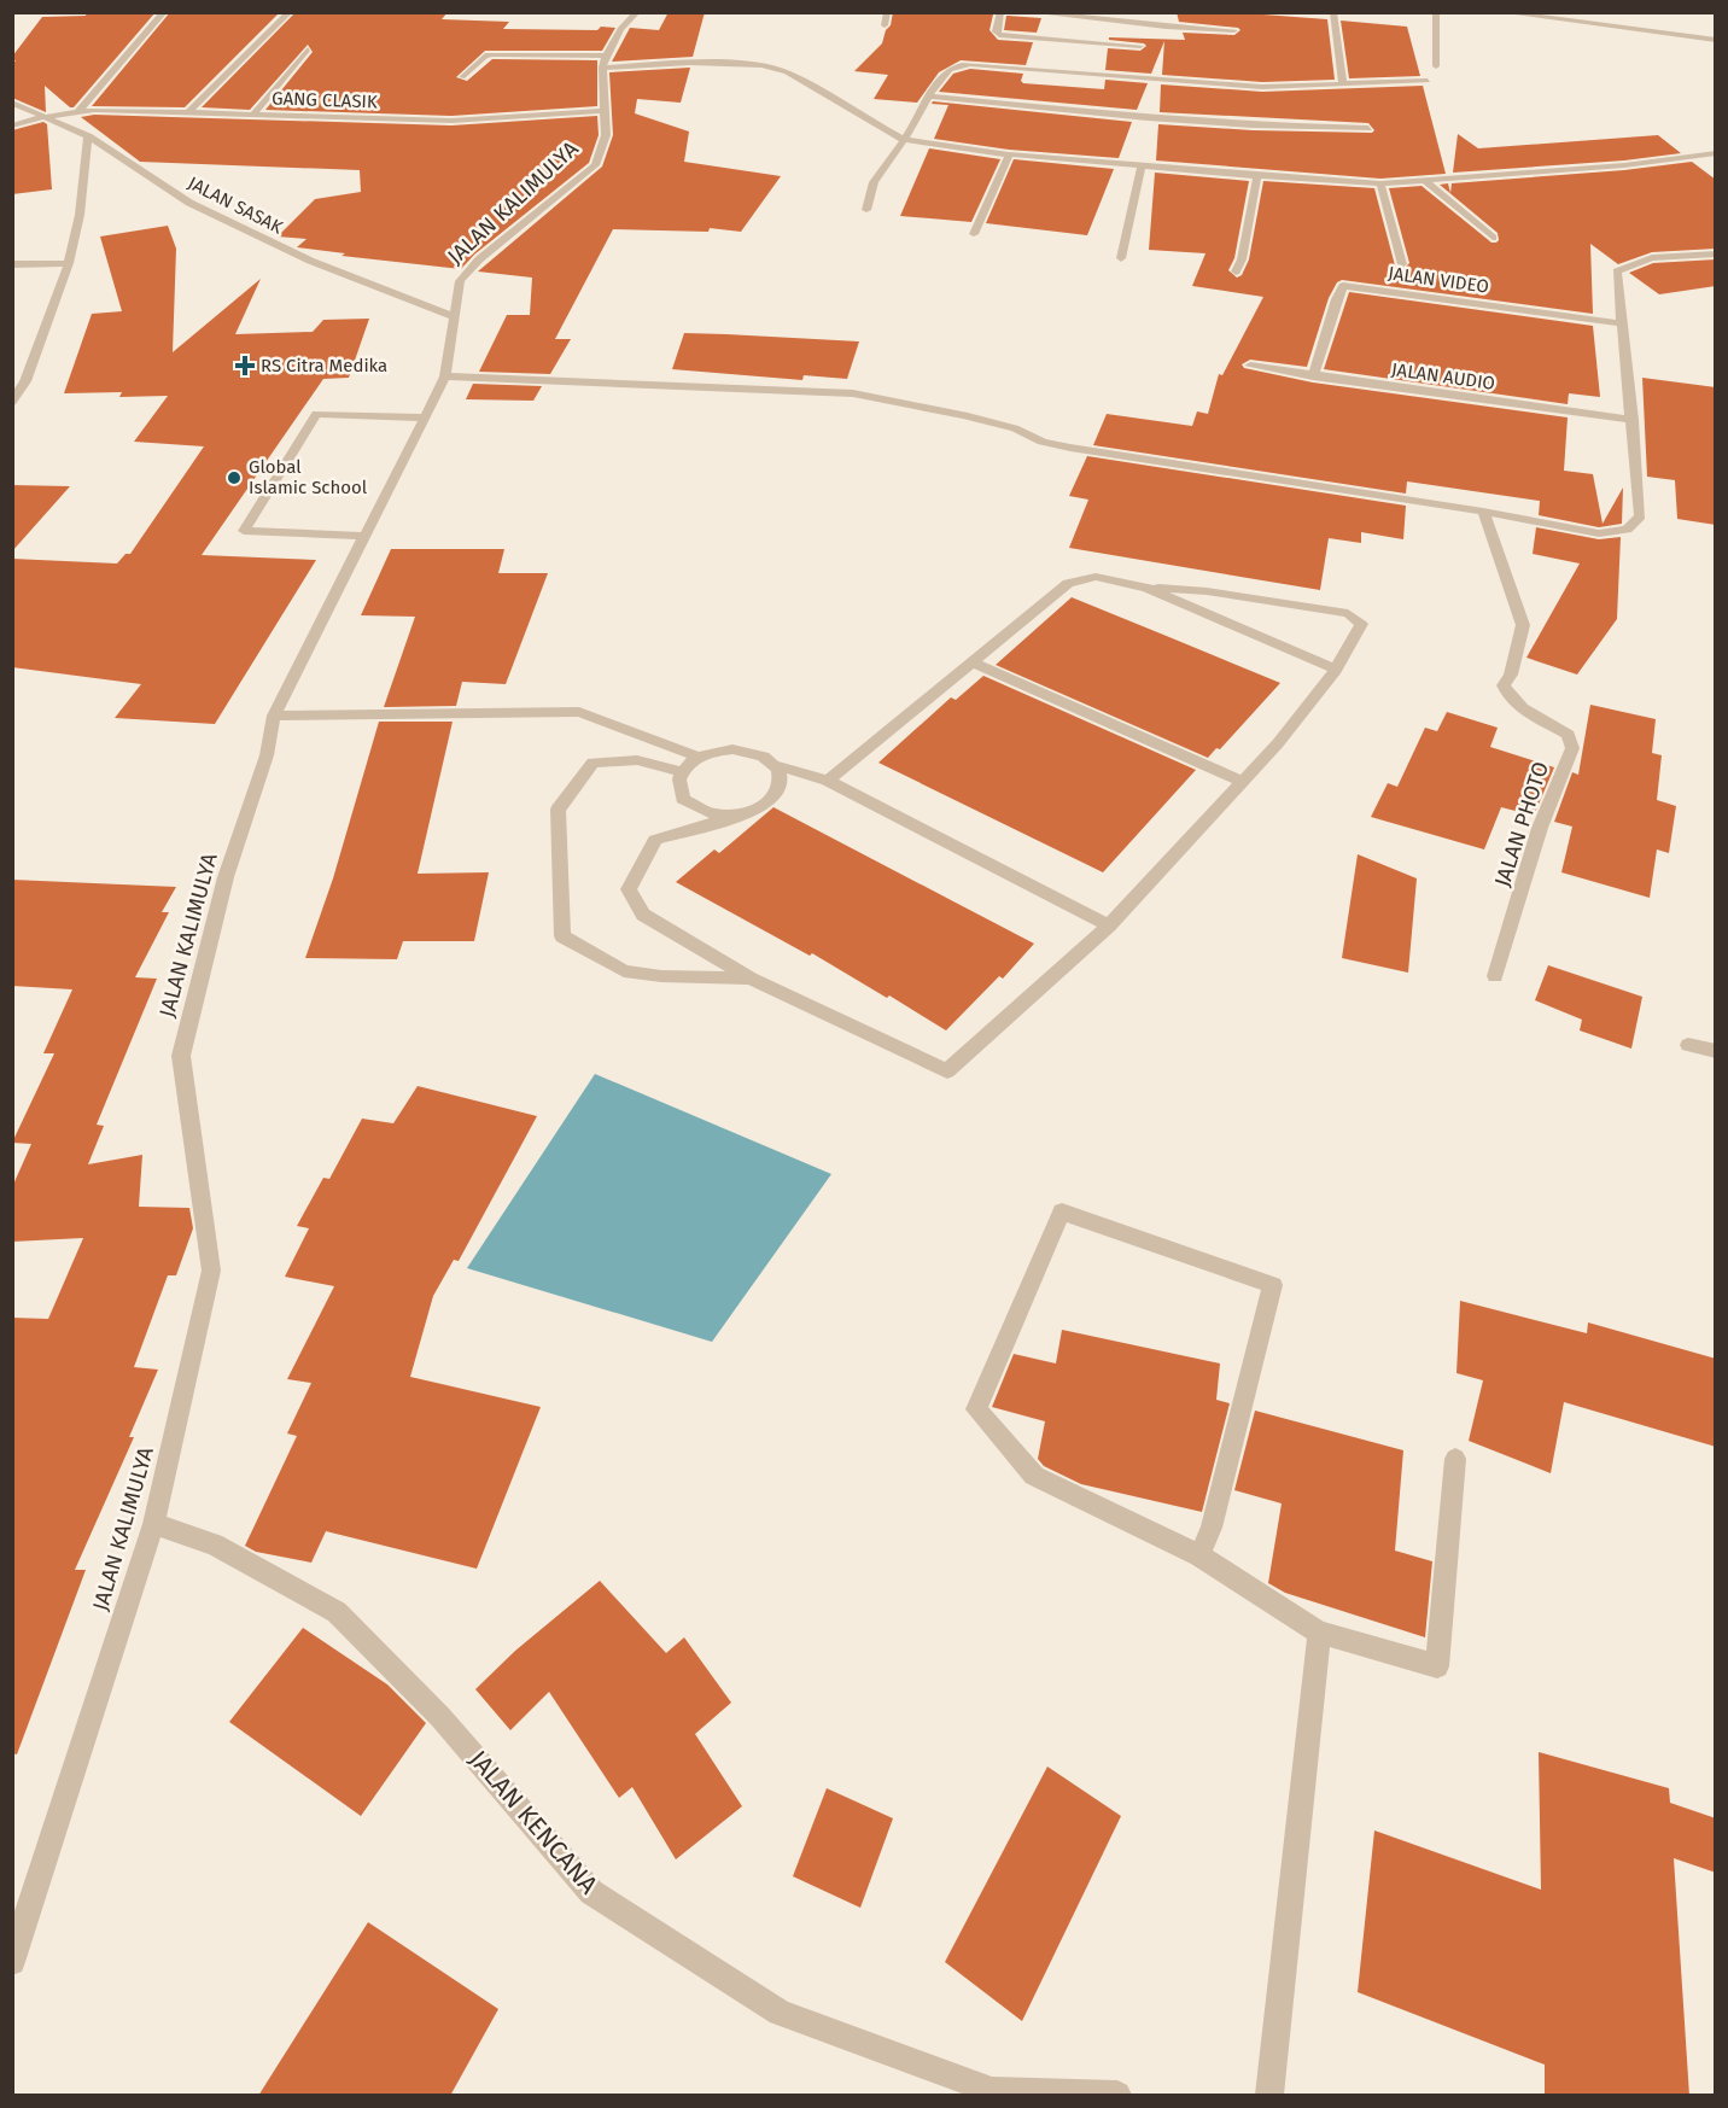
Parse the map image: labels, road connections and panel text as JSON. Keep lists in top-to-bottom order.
{
  "streets": {
    "street": [
      "GANG CLASIK",
      "JALAN KALIMULYA",
      "JALAN SASAK",
      "JALAN VIDEO",
      "JALAN AUDIO",
      "JALAN PHOTO",
      "JALAN KENCANA"
    ]
  },
  "crossings": [
    ["GANG CLASIK", "JALAN KALIMULYA"],
    ["GANG CLASIK", "JALAN SASAK"],
    ["JALAN KALIMULYA", "JALAN SASAK"],
    ["JALAN KALIMULYA", "JALAN KENCANA"],
    ["JALAN VIDEO", "JALAN AUDIO"]
  ],
  "places": {
    "health": ["RS Citra Medika"],
    "other": ["Global Islamic School"]
  }
}
